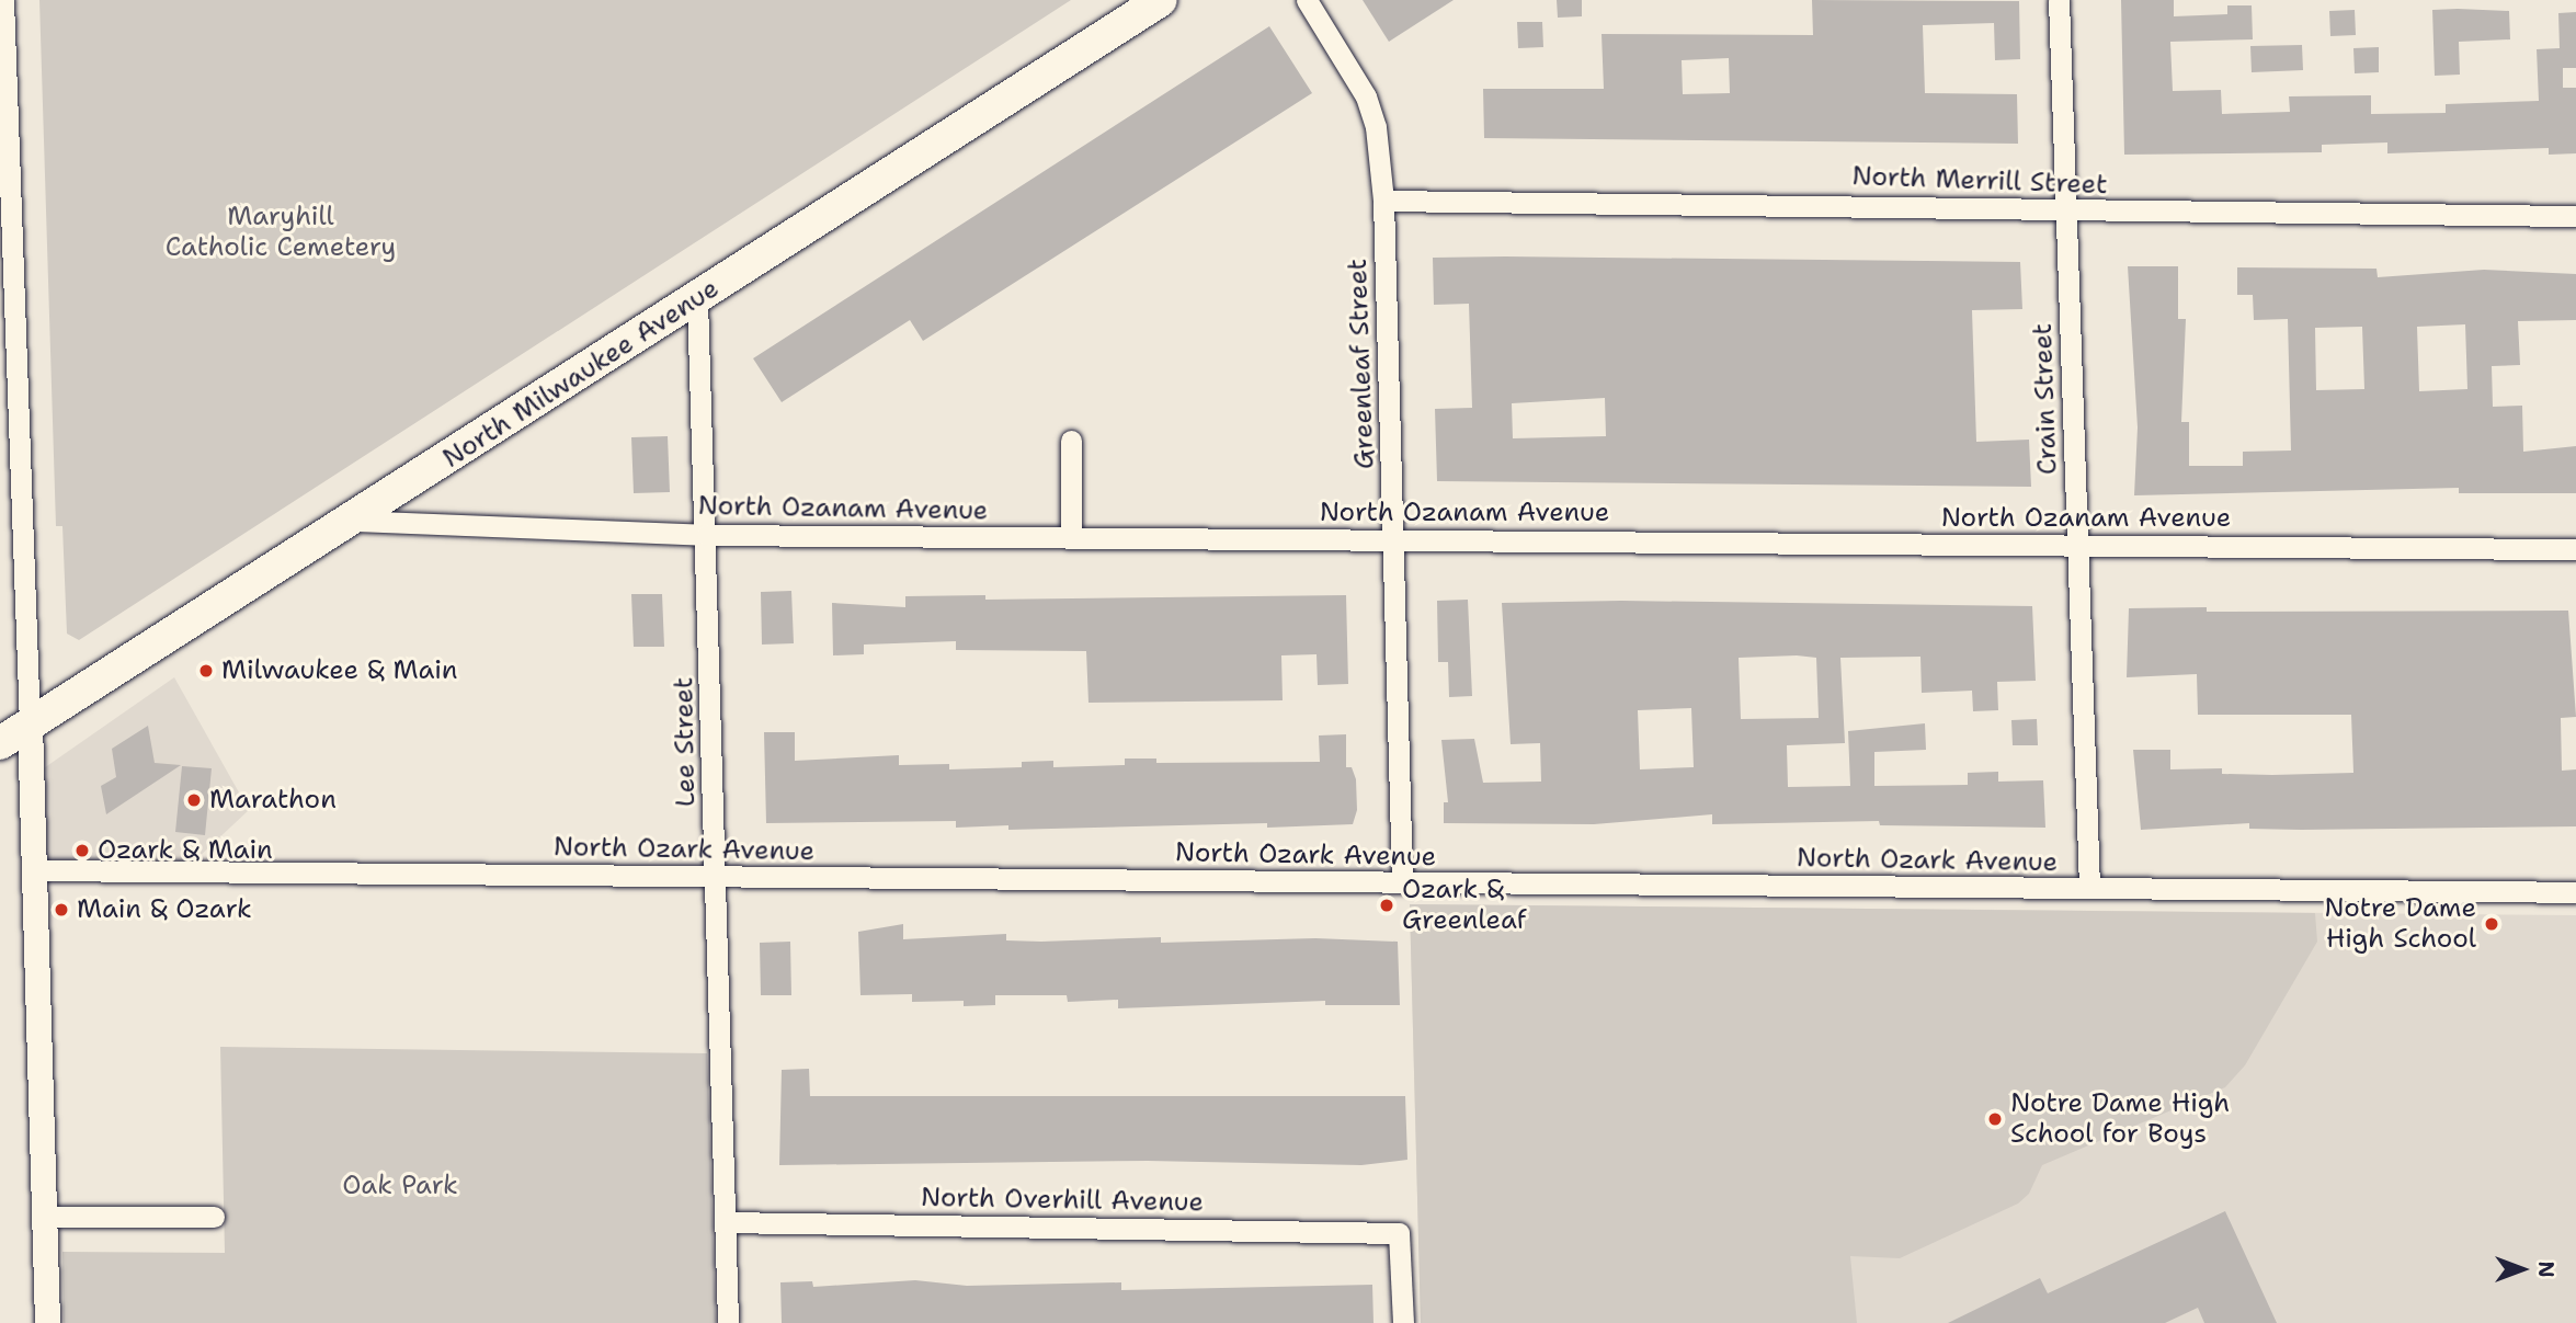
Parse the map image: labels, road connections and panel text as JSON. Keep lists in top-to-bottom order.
{
  "streets": {
    "main road": ["North Milwaukee Avenue"],
    "street": [
      "North Merrill Street",
      "Greenleaf Street",
      "Crain Street",
      "North Ozanam Avenue",
      "Lee Street",
      "North Ozark Avenue",
      "North Overhill Avenue"
    ]
  },
  "crossings": [
    ["North Merrill Street", "Greenleaf Street"],
    ["North Merrill Street", "Crain Street"],
    ["Greenleaf Street", "North Ozanam Avenue"],
    ["Greenleaf Street", "North Ozark Avenue"],
    ["North Milwaukee Avenue", "North Ozanam Avenue"],
    ["North Milwaukee Avenue", "Lee Street"],
    ["Crain Street", "North Ozanam Avenue"],
    ["Crain Street", "North Ozark Avenue"],
    ["North Ozanam Avenue", "Lee Street"],
    ["Lee Street", "North Ozark Avenue"],
    ["Lee Street", "North Overhill Avenue"]
  ],
  "parks": ["Maryhill Catholic Cemetery", "Oak Park"],
  "places": [
    "Milwaukee & Main",
    "Marathon",
    "Ozark & Main",
    "Ozark & Greenleaf",
    "Main & Ozark",
    "Notre Dame High School",
    "Notre Dame High School for Boys"
  ],
  "north": "right"
}
